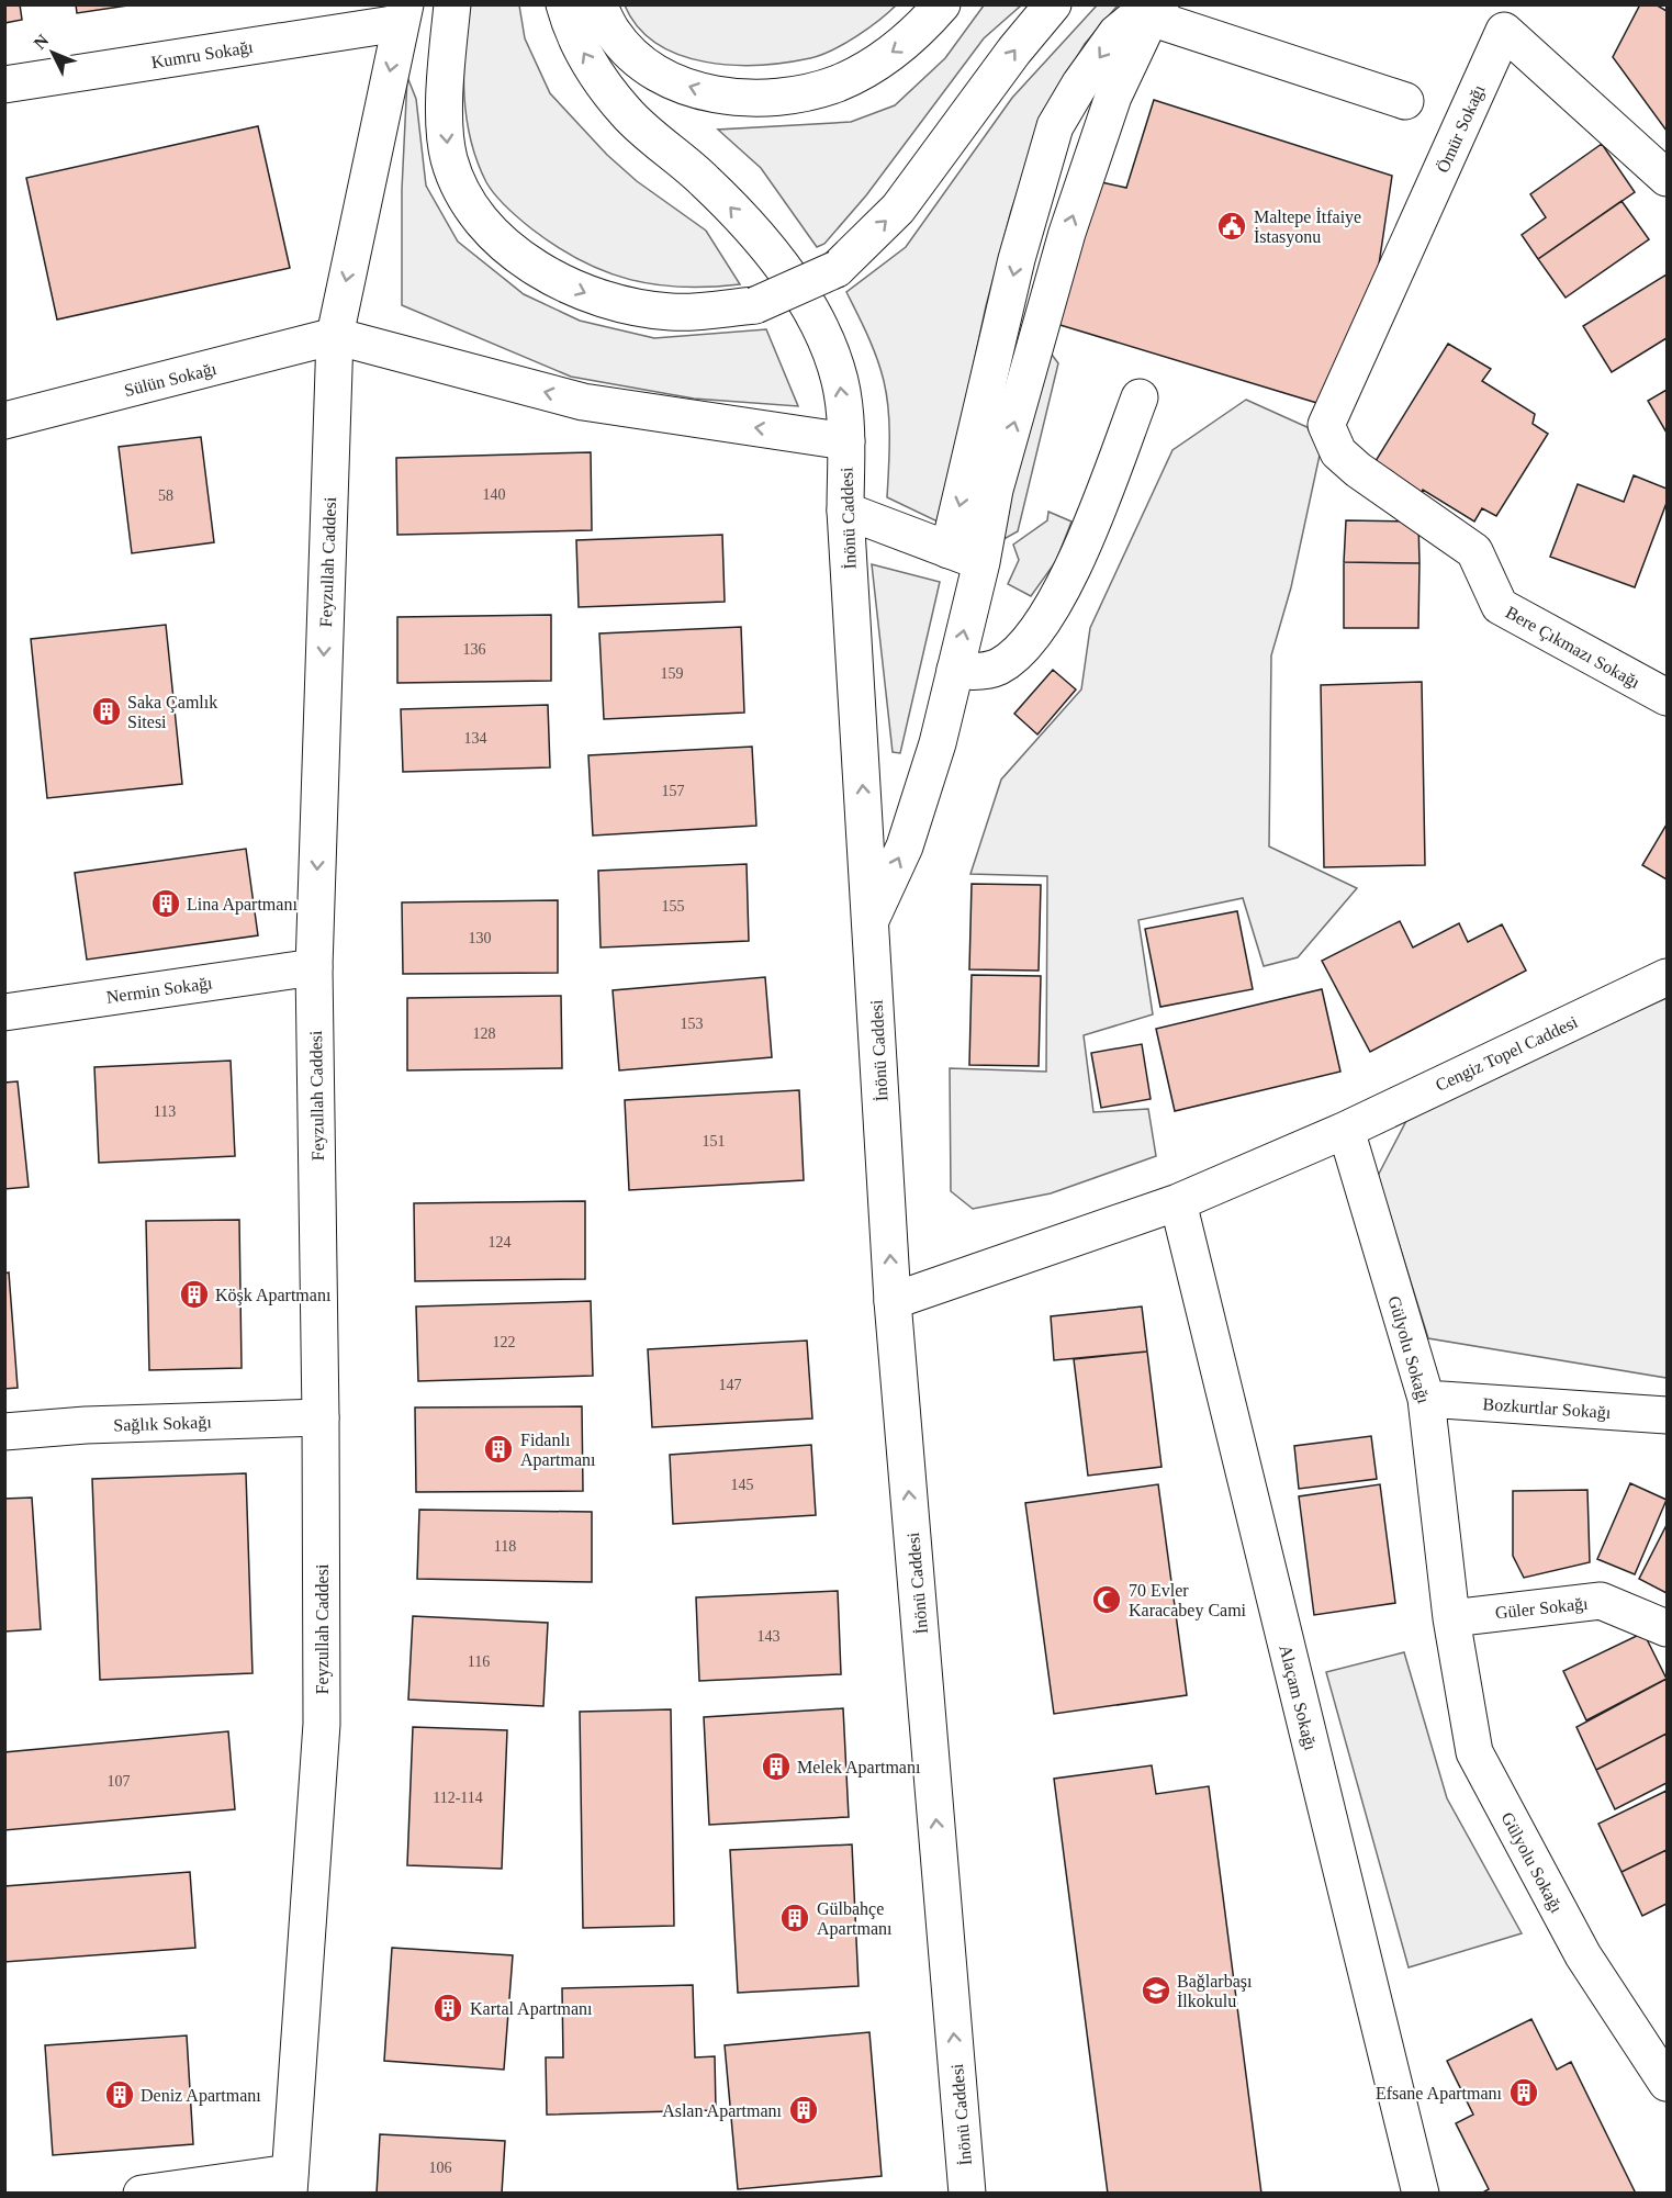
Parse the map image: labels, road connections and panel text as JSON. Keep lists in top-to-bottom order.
{
  "streets": {
    "main road": [
      "Kumru Sokağı",
      "Ömür Sokağı",
      "Sülün Sokağı",
      "İnönü Caddesi",
      "Feyzullah Caddesi",
      "Bere Çıkmazı Sokağı",
      "Nermin Sokağı",
      "Cengiz Topel Caddesi",
      "Gülyolu Sokağı",
      "Bozkurtlar Sokağı",
      "Sağlık Sokağı",
      "Güler Sokağı",
      "Alaçam Sokağı"
    ]
  },
  "crossings": [
    ["Kumru Sokağı", "Feyzullah Caddesi"],
    ["Ömür Sokağı", "Bere Çıkmazı Sokağı"],
    ["Sülün Sokağı", "Feyzullah Caddesi"],
    ["Feyzullah Caddesi", "Nermin Sokağı"],
    ["Feyzullah Caddesi", "Sağlık Sokağı"],
    ["Cengiz Topel Caddesi", "Gülyolu Sokağı"],
    ["Gülyolu Sokağı", "Bozkurtlar Sokağı"],
    ["Gülyolu Sokağı", "Güler Sokağı"]
  ],
  "one_way": ["İnönü Caddesi", "Feyzullah Caddesi"],
  "places": {
    "public building": ["Maltepe İtfaiye İstasyonu"],
    "building": [
      "Saka Çamlık Sitesi",
      "Lina Apartmanı",
      "Köşk Apartmanı",
      "Fidanlı Apartmanı",
      "Melek Apartmanı",
      "Gülbahçe Apartmanı",
      "Kartal Apartmanı",
      "Efsane Apartmanı",
      "Deniz Apartmanı",
      "Aslan Apartmanı"
    ],
    "mosque": ["70 Evler Karacabey Cami"],
    "school or university": ["Bağlarbaşı İlkokulu"]
  },
  "house_numbers": [
    "140",
    "58",
    "136",
    "159",
    "134",
    "157",
    "155",
    "130",
    "153",
    "128",
    "113",
    "151",
    "124",
    "122",
    "147",
    "145",
    "118",
    "143",
    "116",
    "107",
    "112-114",
    "106"
  ],
  "north": "top left"
}
